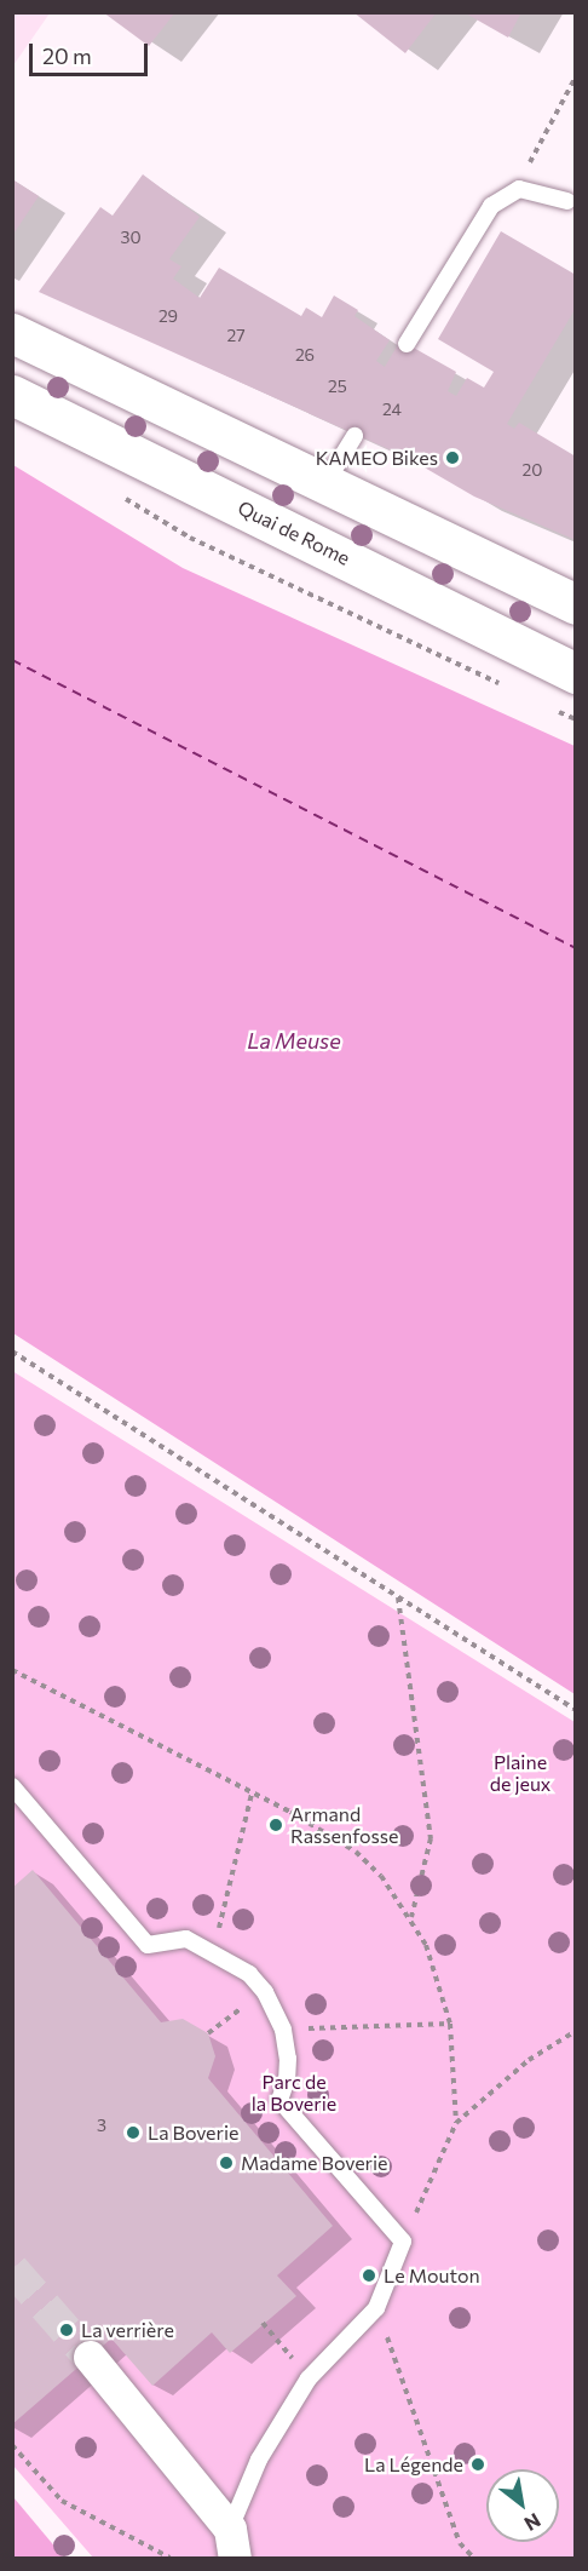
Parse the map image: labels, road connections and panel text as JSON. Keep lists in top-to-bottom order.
{
  "streets": {
    "main road": ["Quai de Rome"]
  },
  "water": ["La Meuse"],
  "parks": ["Plaine de jeux", "Parc de la Boverie"],
  "places": [
    "KAMEO Bikes",
    "Armand Rassenfosse",
    "La Boverie",
    "Madame Boverie",
    "Le Mouton",
    "La verrière",
    "La Légende"
  ],
  "house_numbers": [
    "30",
    "29",
    "27",
    "26",
    "25",
    "24",
    "20",
    "3"
  ],
  "scale_bar": "20 m",
  "north": "bottom right"
}
